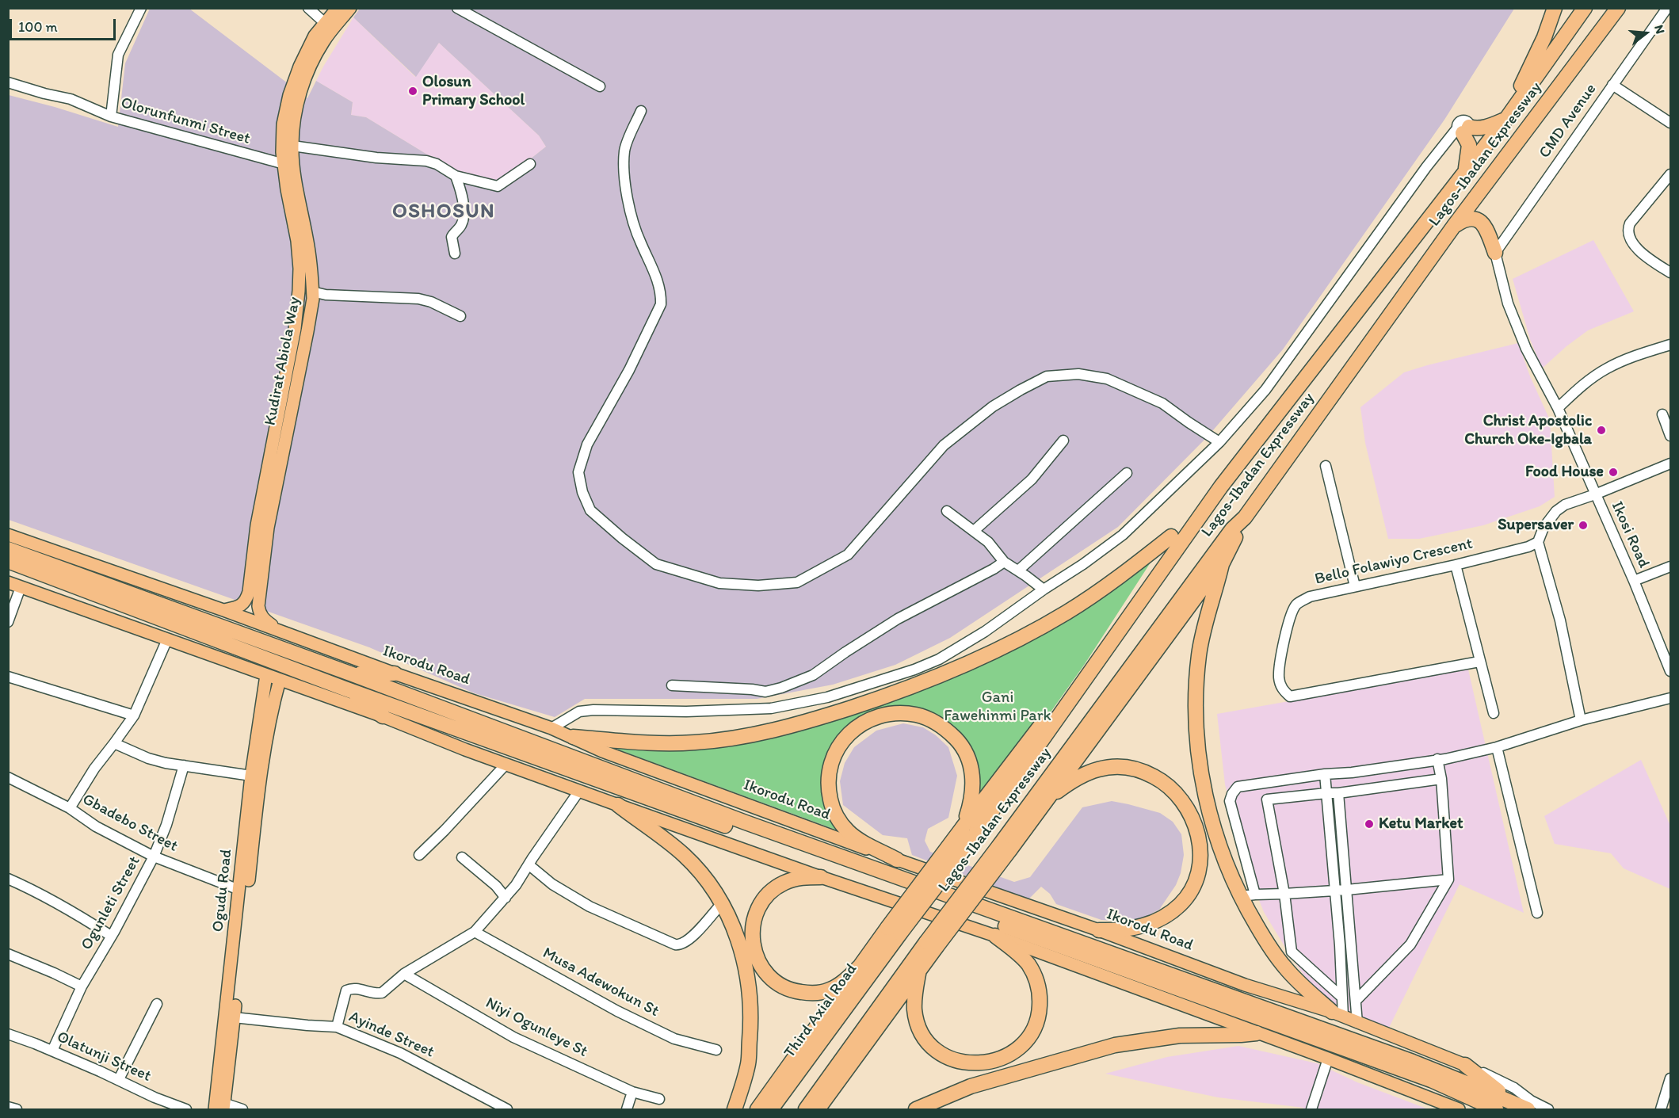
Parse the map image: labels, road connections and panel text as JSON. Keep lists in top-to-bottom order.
{
  "streets": {
    "highway": ["Lagos-Ibadan Expressway", "Ikorodu Road", "Third Axial Road"],
    "main road": ["Kudirat Abiola Way", "Ogudu Road"],
    "street": [
      "Olorunfunmi Street",
      "CMD Avenue",
      "Ikosi Road",
      "Bello Folawiyo Crescent",
      "Gbadebo Street",
      "Ogunleti Street",
      "Musa Adewokun St",
      "Niyi Ogunleye St",
      "Ayinde Street",
      "Olatunji Street"
    ]
  },
  "crossings": [
    ["Olorunfunmi Street", "Kudirat Abiola Way"],
    ["CMD Avenue", "Ikosi Road"],
    ["Lagos-Ibadan Expressway", "Third Axial Road"],
    ["Kudirat Abiola Way", "Ikorodu Road"],
    ["Gbadebo Street", "Ogudu Road"],
    ["Gbadebo Street", "Ogunleti Street"],
    ["Ogudu Road", "Ayinde Street"],
    ["Ogunleti Street", "Olatunji Street"]
  ],
  "districts": ["OSHOSUN"],
  "parks": ["Gani Fawehinmi Park"],
  "places": [
    "Olosun Primary School",
    "Christ Apostolic Church Oke-Igbala",
    "Food House",
    "Supersaver",
    "Ketu Market"
  ],
  "scale_bar": "100 m",
  "north": "right"
}
